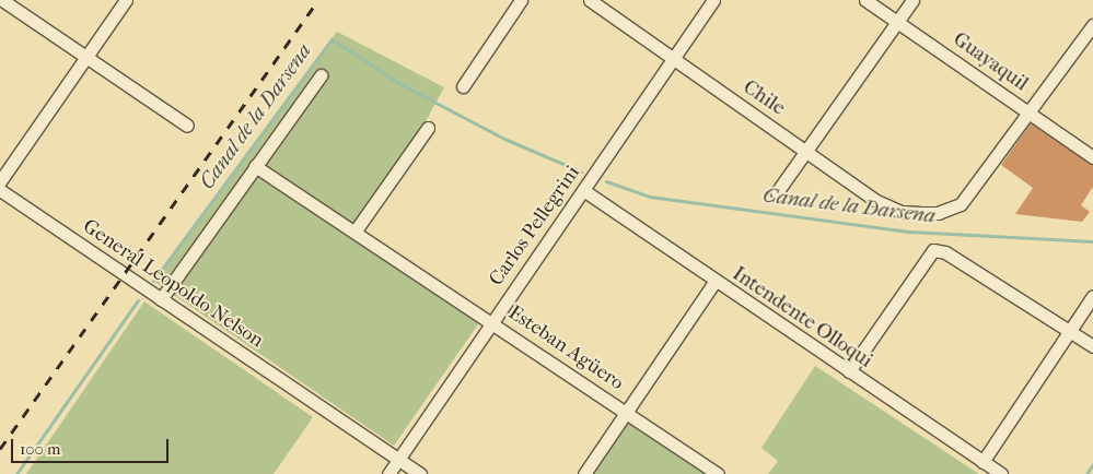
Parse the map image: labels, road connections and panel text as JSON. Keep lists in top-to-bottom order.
{
  "streets": {
    "street": [
      "Guayaquil",
      "Chile",
      "Carlos Pellegrini",
      "General Leopoldo Nelson",
      "Intendente Olloqui",
      "Esteban Agüero"
    ]
  },
  "crossings": [
    ["Guayaquil", "Chile"],
    ["Chile", "Carlos Pellegrini"],
    ["Carlos Pellegrini", "General Leopoldo Nelson"],
    ["Carlos Pellegrini", "Intendente Olloqui"],
    ["Carlos Pellegrini", "Esteban Agüero"]
  ],
  "water": ["Canal de la Darsena"],
  "scale_bar": "100 m"
}
